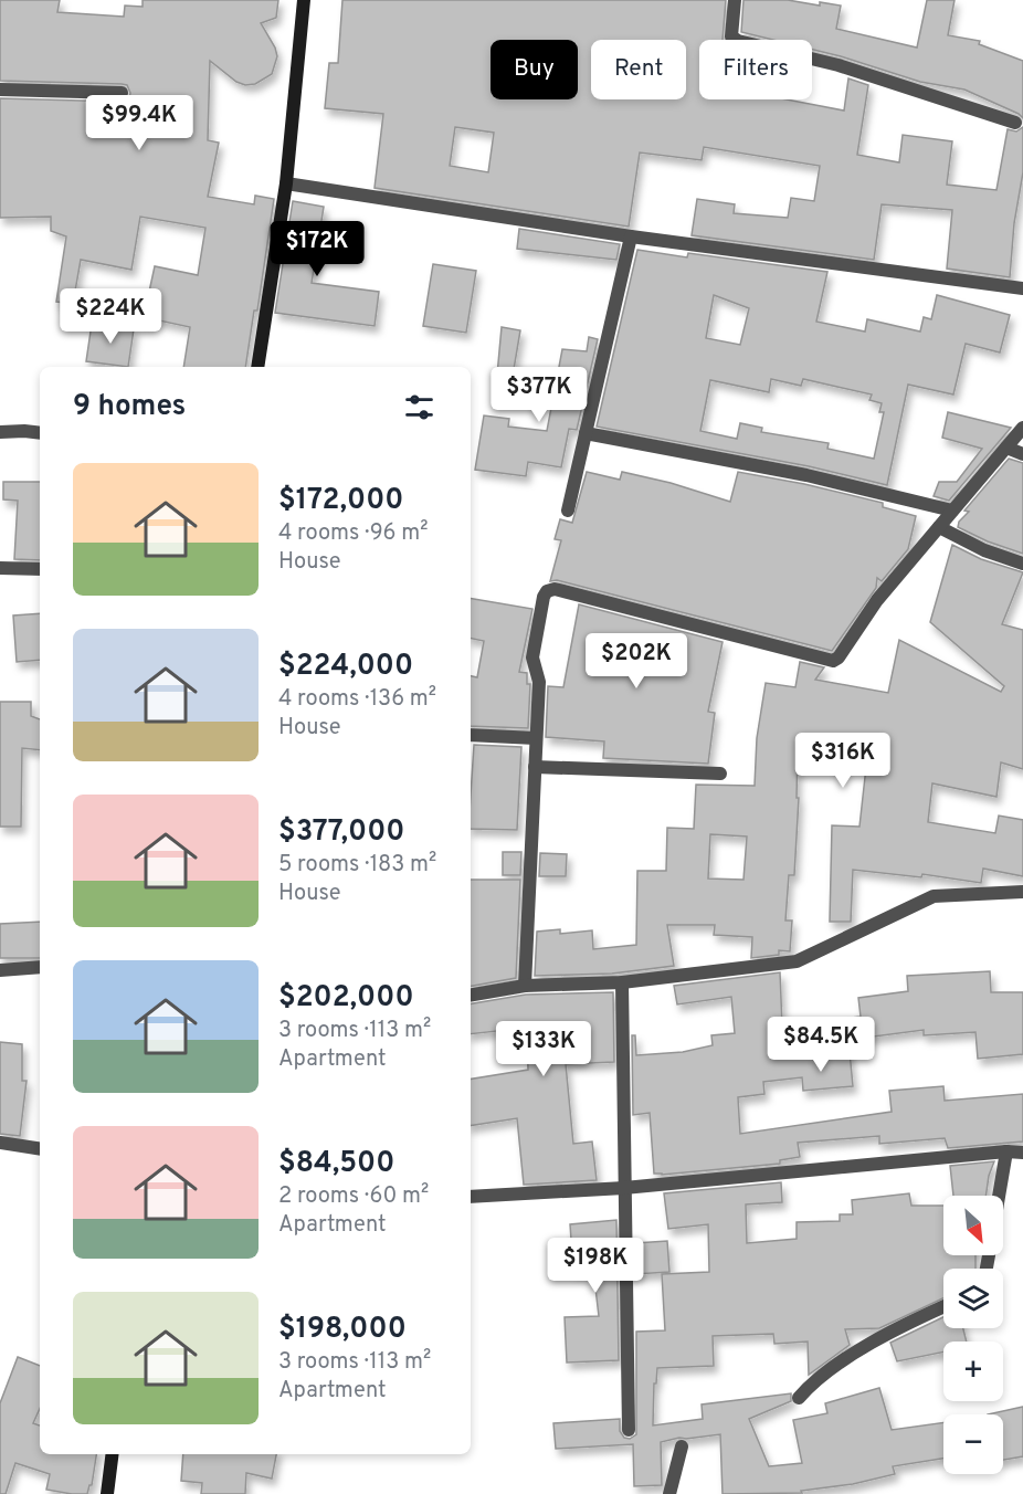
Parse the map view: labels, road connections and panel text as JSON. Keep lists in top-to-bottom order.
{
  "north": "bottom right",
  "page": {
    "chip": ["Buy", "Rent", "Filters"],
    "price": [
      "$99.4K",
      "$172K",
      "$224K",
      "$377K",
      "$202K",
      "$316K",
      "$84.5K",
      "$133K",
      "$198K"
    ],
    "heading": "9 homes",
    "list": [
      {
        "name": "$172,000",
        "note": "4 rooms · 96 m² · House"
      },
      {
        "name": "$224,000",
        "note": "4 rooms · 136 m² · House"
      },
      {
        "name": "$377,000",
        "note": "5 rooms · 183 m² · House"
      },
      {
        "name": "$202,000",
        "note": "3 rooms · 113 m² · Apartment"
      },
      {
        "name": "$84,500",
        "note": "2 rooms · 60 m² · Apartment"
      },
      {
        "name": "$198,000",
        "note": "3 rooms · 113 m² · Apartment"
      }
    ],
    "map_buttons": ["+", "−"]
  }
}
